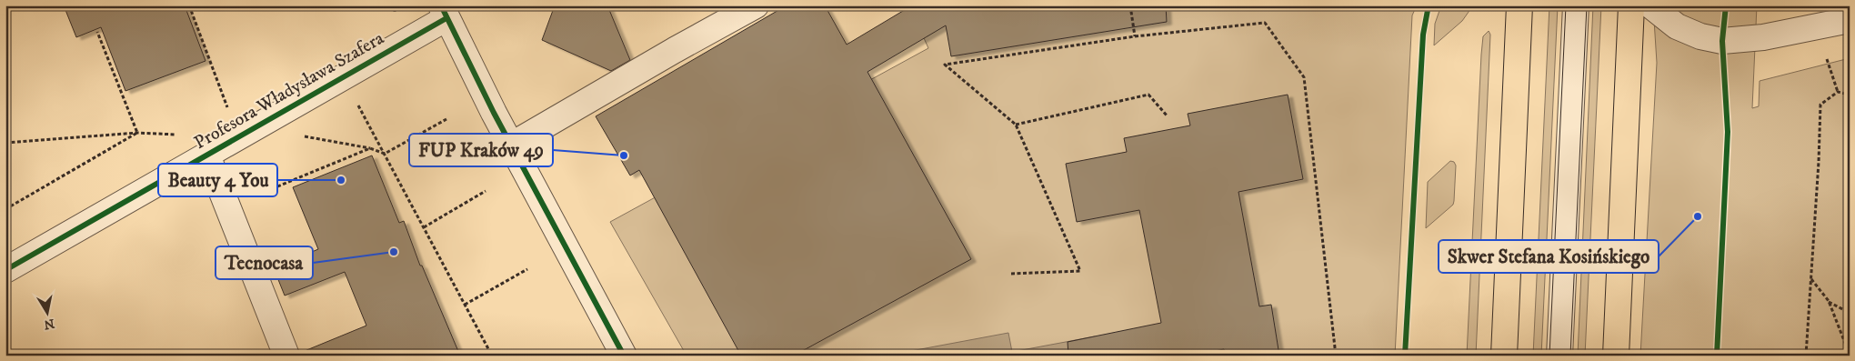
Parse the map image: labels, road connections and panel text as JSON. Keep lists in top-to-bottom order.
{
  "streets": {
    "street": ["Profesora Władysława Szafera"]
  },
  "places": [
    "FUP Kraków 49",
    "Beauty 4 You",
    "Skwer Stefana Kosińskiego",
    "Tecnocasa"
  ],
  "north": "bottom"
}
